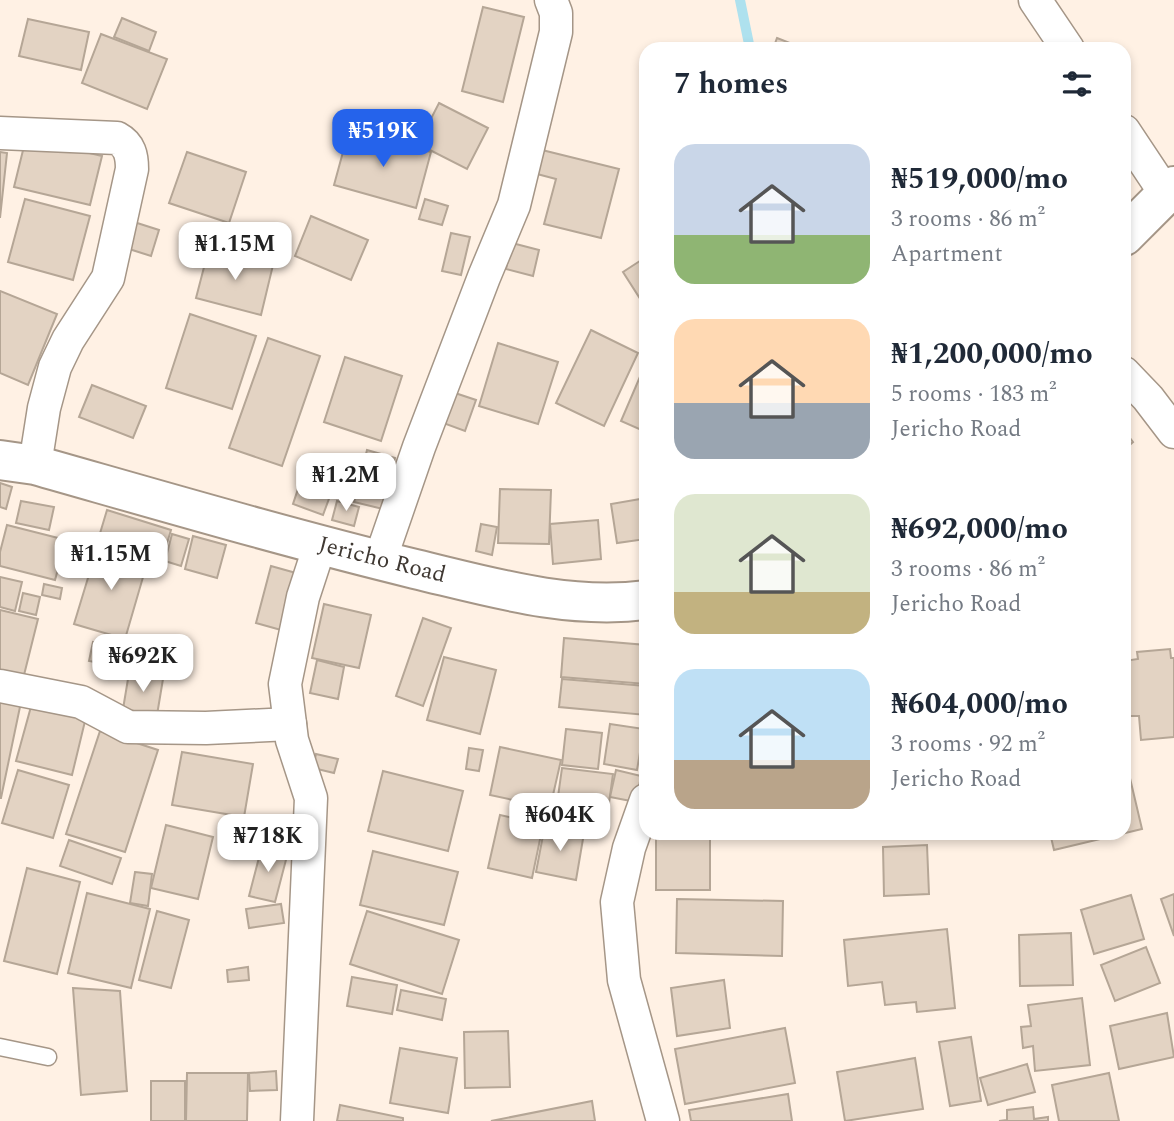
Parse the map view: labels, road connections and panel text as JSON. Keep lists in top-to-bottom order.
{
  "streets": {
    "street": ["Jericho Road"]
  },
  "page": {
    "heading": "7 homes",
    "price": [
      "₦519K",
      "₦1.15M",
      "₦1.2M",
      "₦1.15M",
      "₦692K",
      "₦604K",
      "₦718K"
    ],
    "list": [
      {
        "name": "₦519,000/mo",
        "note": "3 rooms · 86 m² · Apartment"
      },
      {
        "name": "₦1,200,000/mo",
        "note": "5 rooms · 183 m² · Jericho Road"
      },
      {
        "name": "₦692,000/mo",
        "note": "3 rooms · 86 m² · Jericho Road"
      },
      {
        "name": "₦604,000/mo",
        "note": "3 rooms · 92 m² · Jericho Road"
      }
    ]
  }
}
